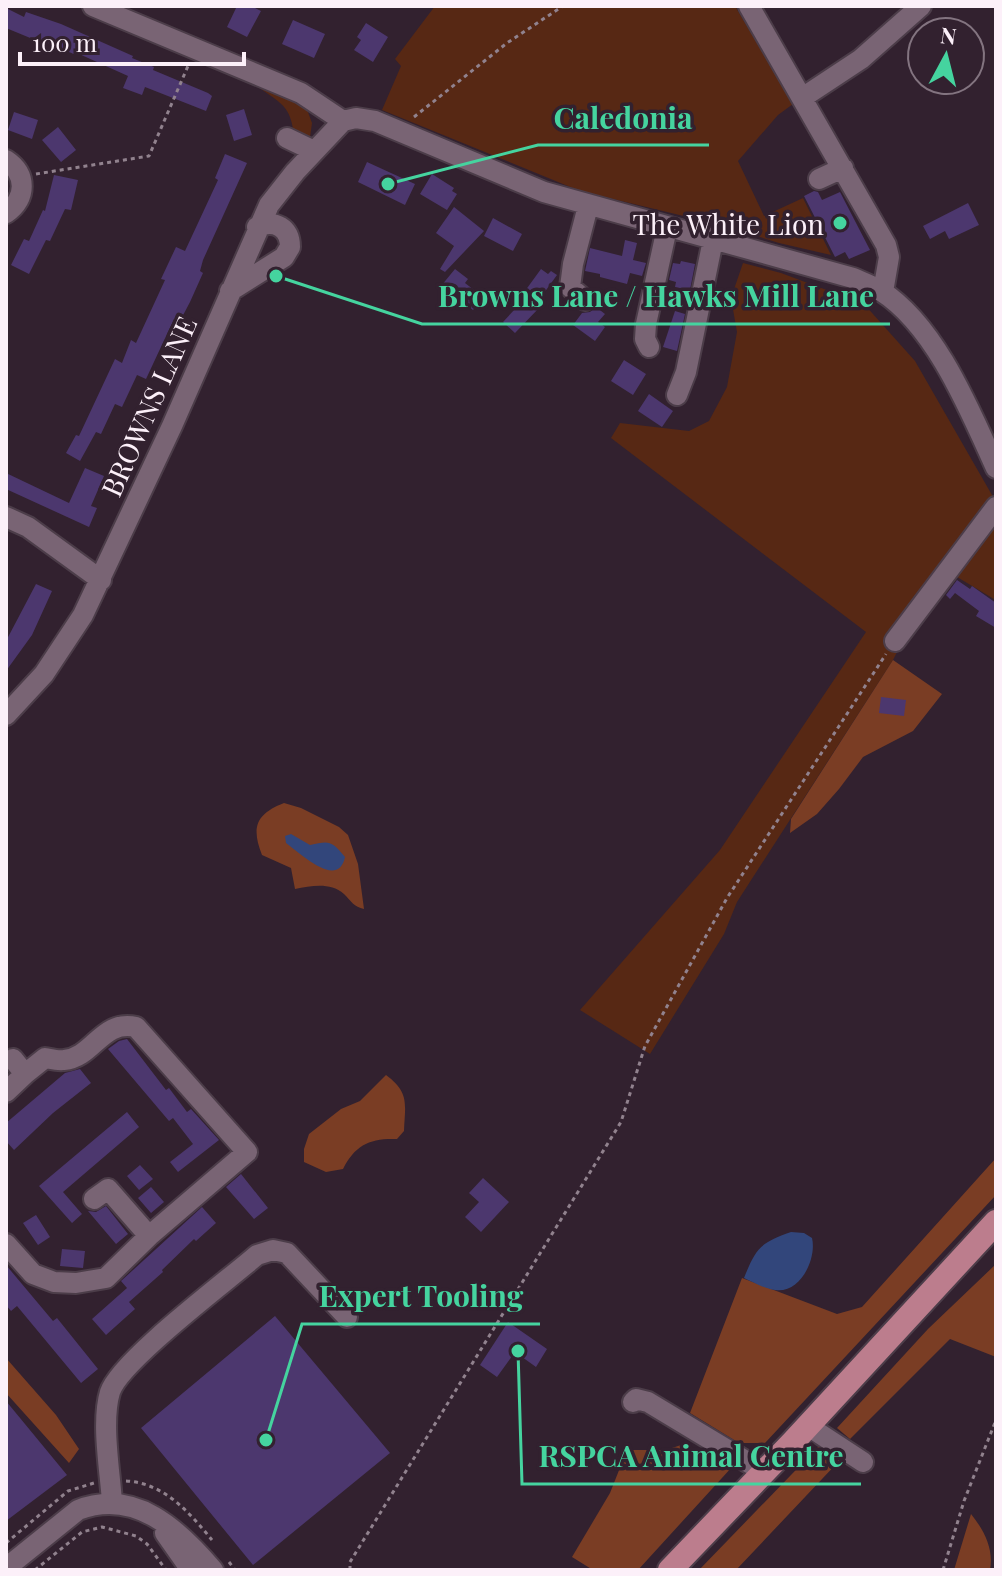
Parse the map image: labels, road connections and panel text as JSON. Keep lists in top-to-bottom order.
{
  "streets": {
    "street": ["BROWNS LANE"]
  },
  "places": [
    "Caledonia",
    "The White Lion",
    "Browns Lane / Hawks Mill Lane",
    "RSPCA Animal Centre",
    "Expert Tooling"
  ],
  "scale_bar": "100 m",
  "north": "top"
}
